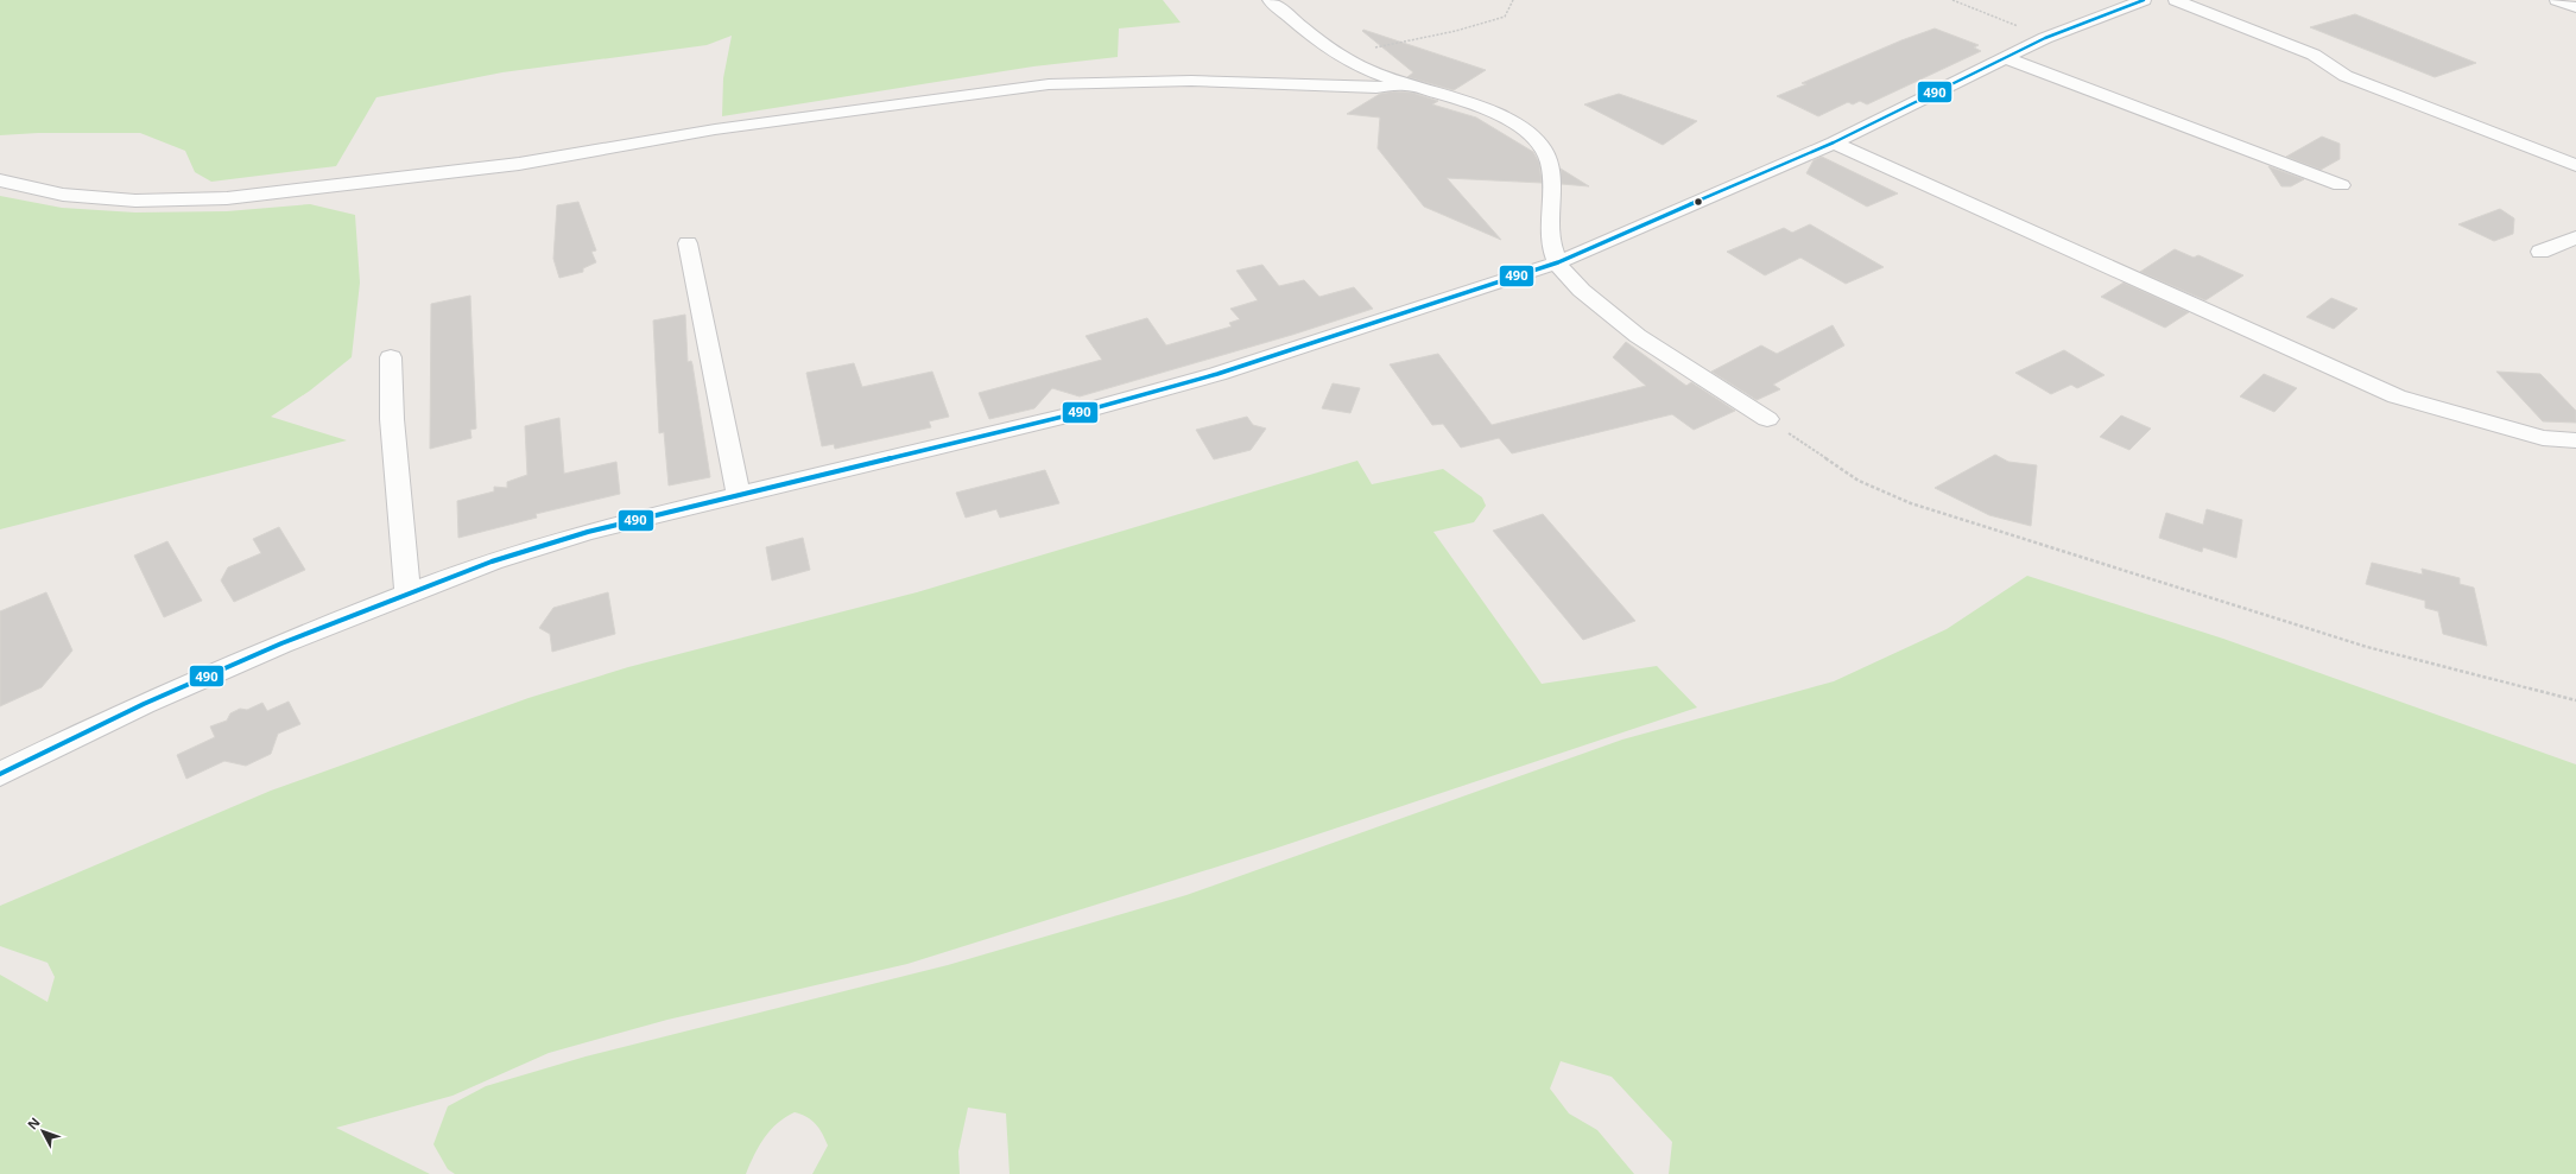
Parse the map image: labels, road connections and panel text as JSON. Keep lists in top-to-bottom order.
{
  "lines": ["transit line 490"],
  "north": "top left"
}
